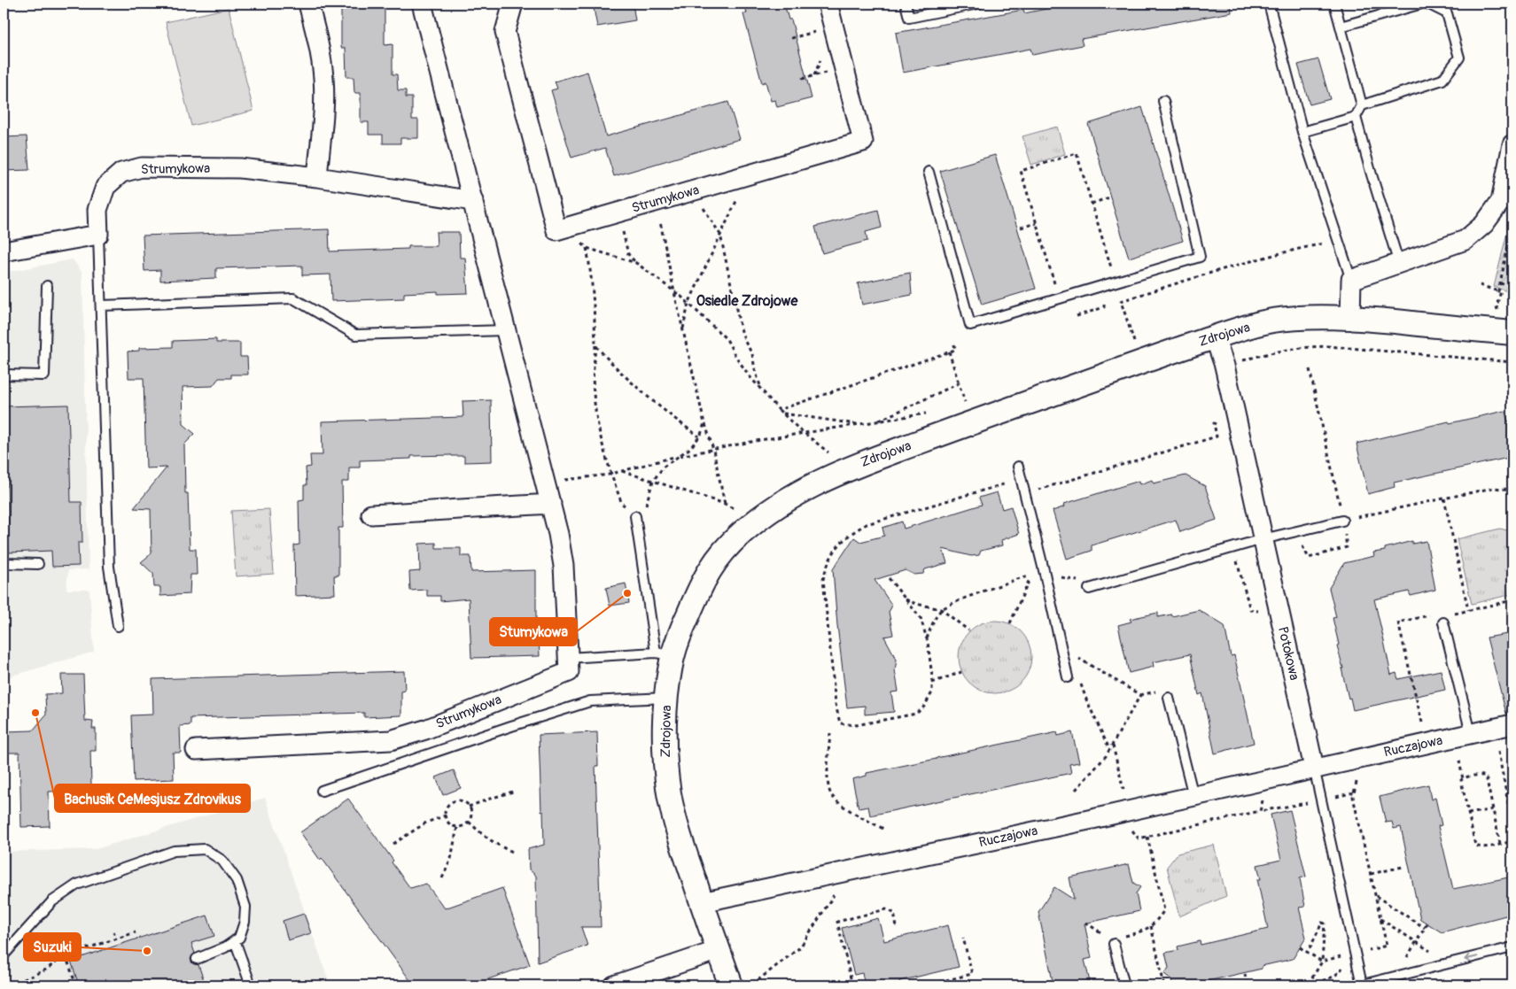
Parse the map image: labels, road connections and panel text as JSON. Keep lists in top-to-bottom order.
{
  "streets": {
    "street": [
      "Strumykowa",
      "Zdrojowa",
      "Potokowa",
      "Ruczajowa"
    ]
  },
  "crossings": [
    ["Zdrojowa", "Potokowa"],
    ["Zdrojowa", "Ruczajowa"],
    ["Potokowa", "Ruczajowa"]
  ],
  "districts": ["Osiedle Zdrojowe"],
  "places": ["Stumykowa", "Bachusik CeMesjusz Zdrovikus", "Suzuki"]
}
